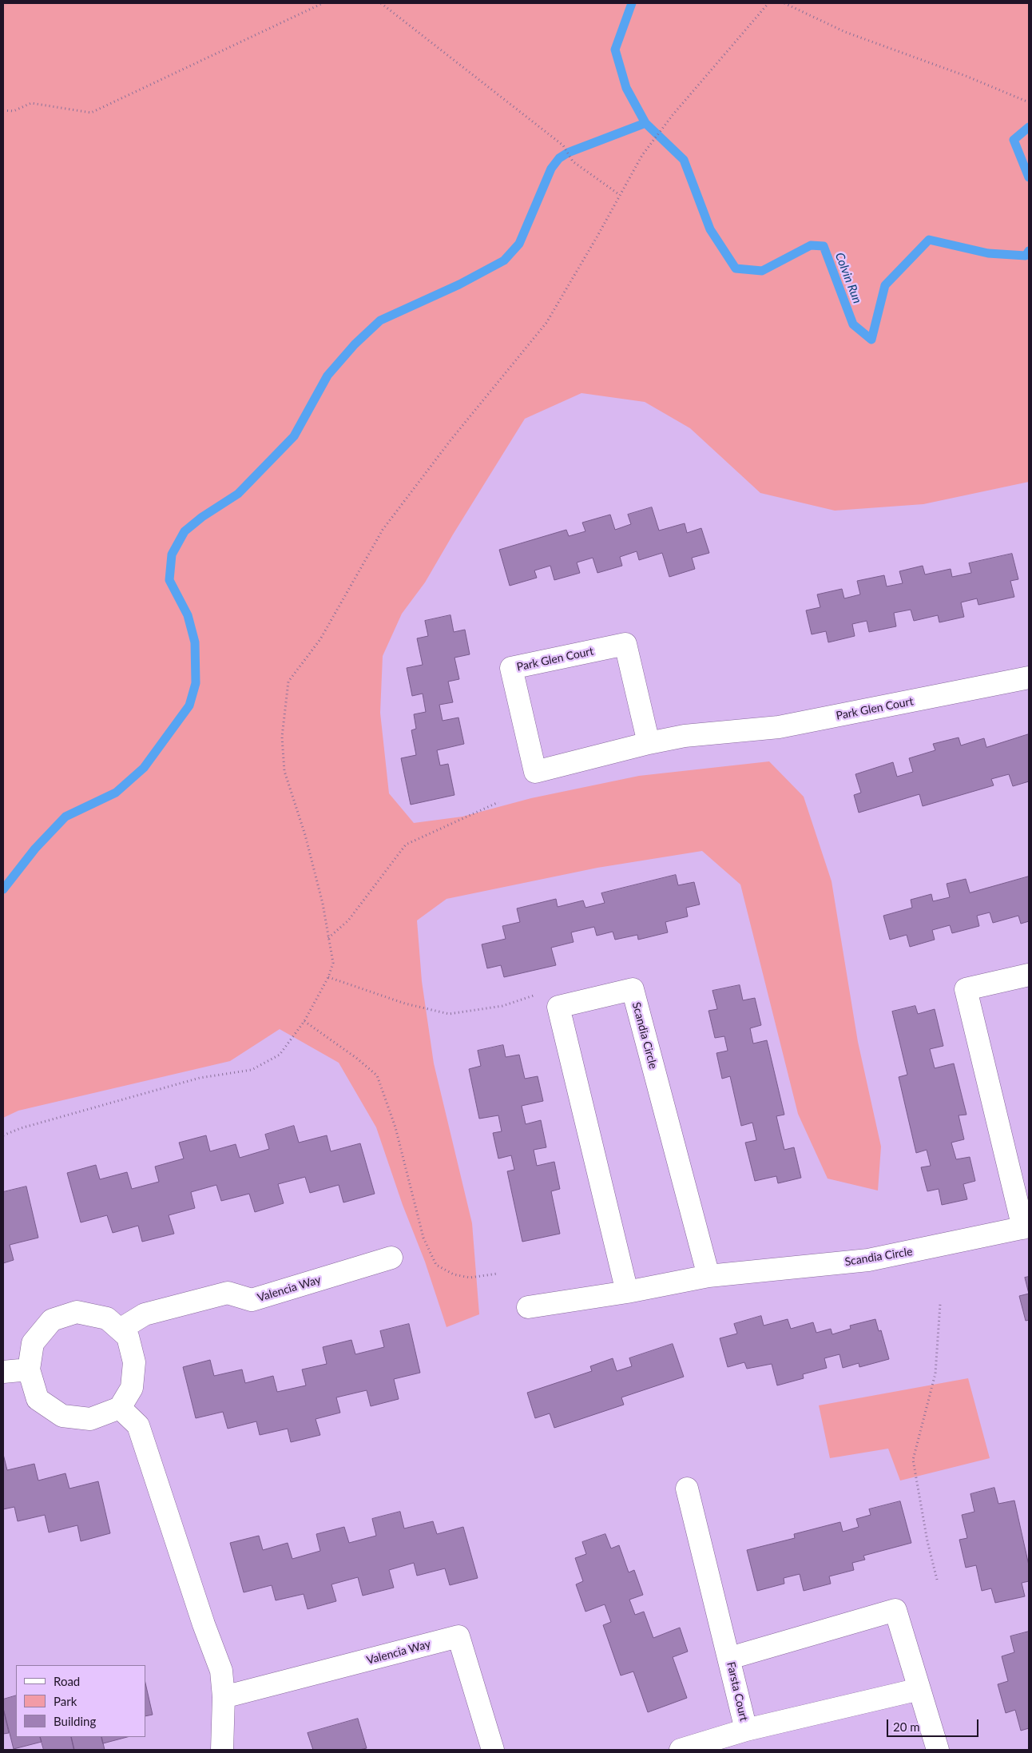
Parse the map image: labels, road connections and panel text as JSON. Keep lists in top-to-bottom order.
{
  "streets": {
    "street": [
      "Park Glen Court",
      "Scandia Circle",
      "Valencia Way",
      "Farsta Court"
    ]
  },
  "water": ["Colvin Run"],
  "legend": ["Road", "Park", "Building"],
  "scale_bar": "20 m"
}
